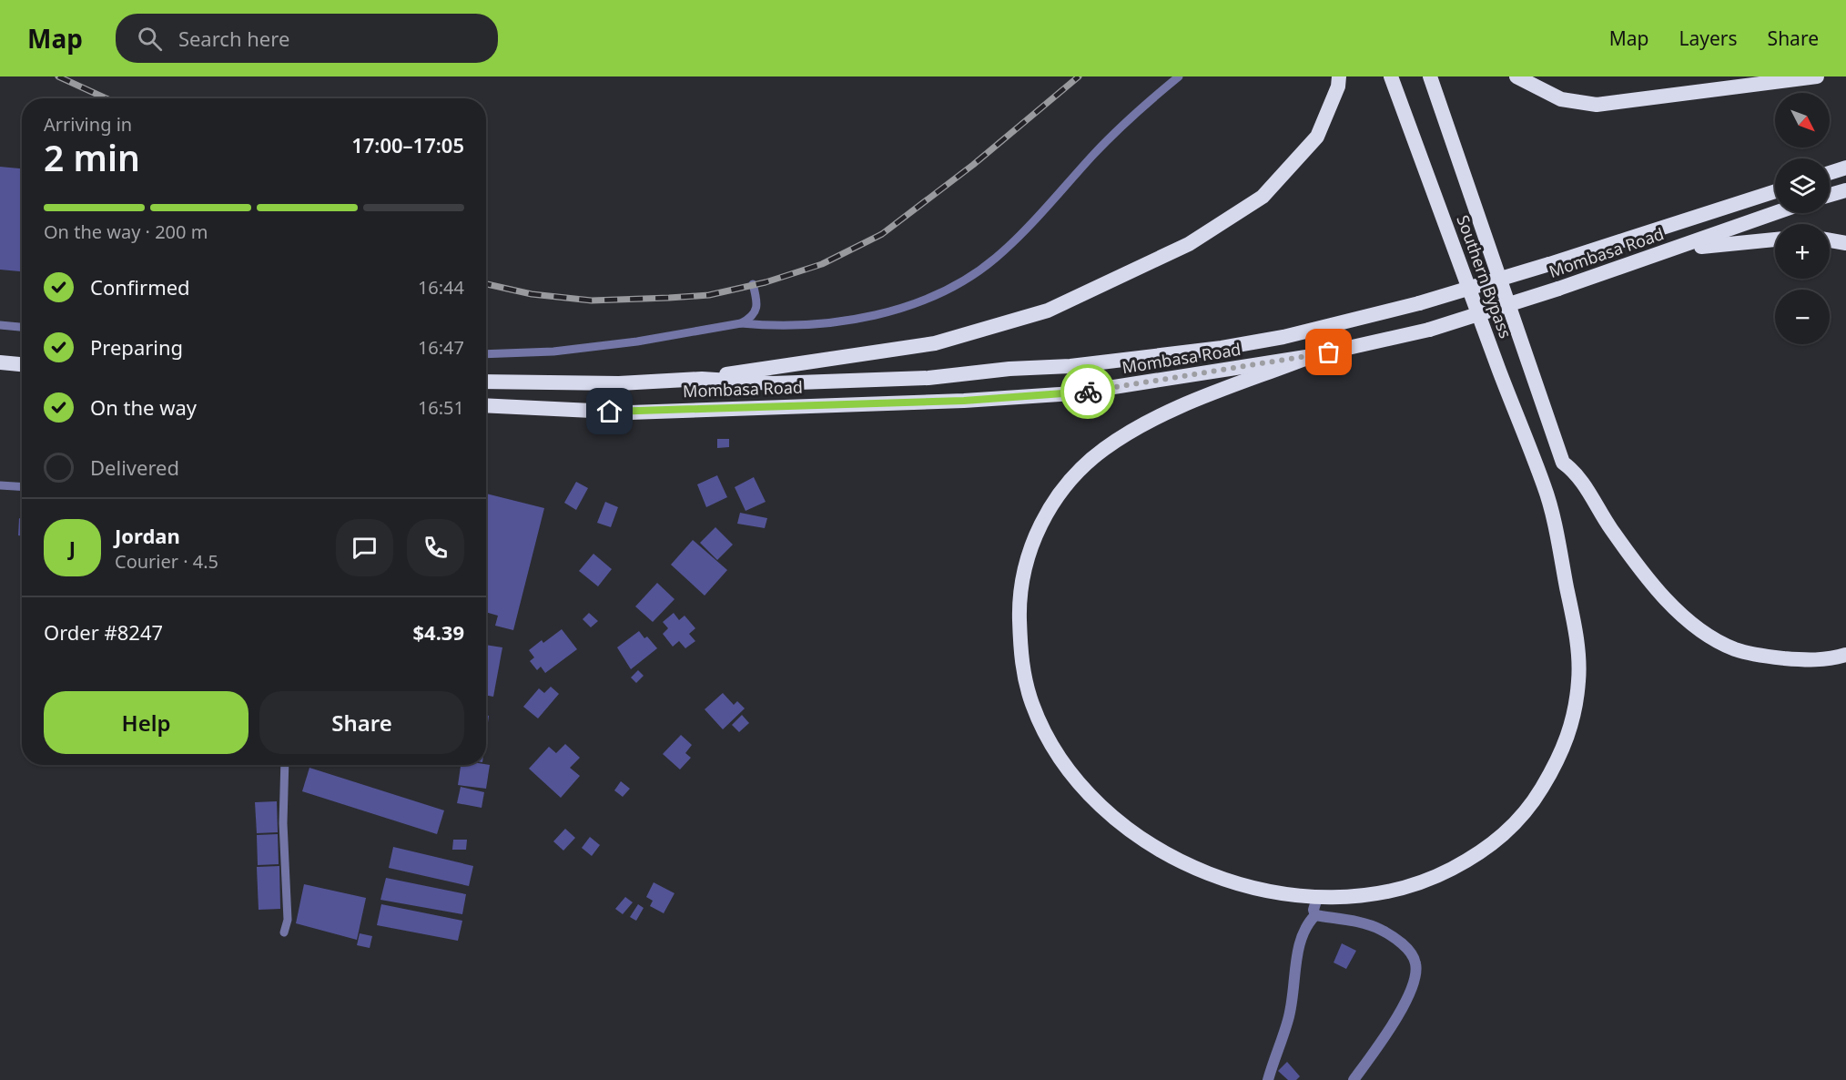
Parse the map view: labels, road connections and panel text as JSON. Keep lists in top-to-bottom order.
{
  "streets": {
    "highway": ["Mombasa Road", "Southern Bypass"]
  },
  "crossings": [
    ["Mombasa Road", "Southern Bypass"]
  ],
  "north": "bottom right",
  "page": {
    "header": "Map",
    "search": "Search here",
    "nav": ["Map", "Layers", "Share"],
    "map_buttons": ["+", "−"],
    "heading": ["2 min", "Arriving in", "17:00–17:05"],
    "panel": [
      "Jordan",
      "Courier · 4.5",
      "Order #8247",
      "$4.39"
    ],
    "bar": "On the way · 200 m",
    "list": [
      ["Confirmed", "16:44"],
      ["Preparing", "16:47"],
      ["On the way", "16:51"],
      "Delivered"
    ],
    "round": "J",
    "buttons": ["Help", "Share"]
  }
}
